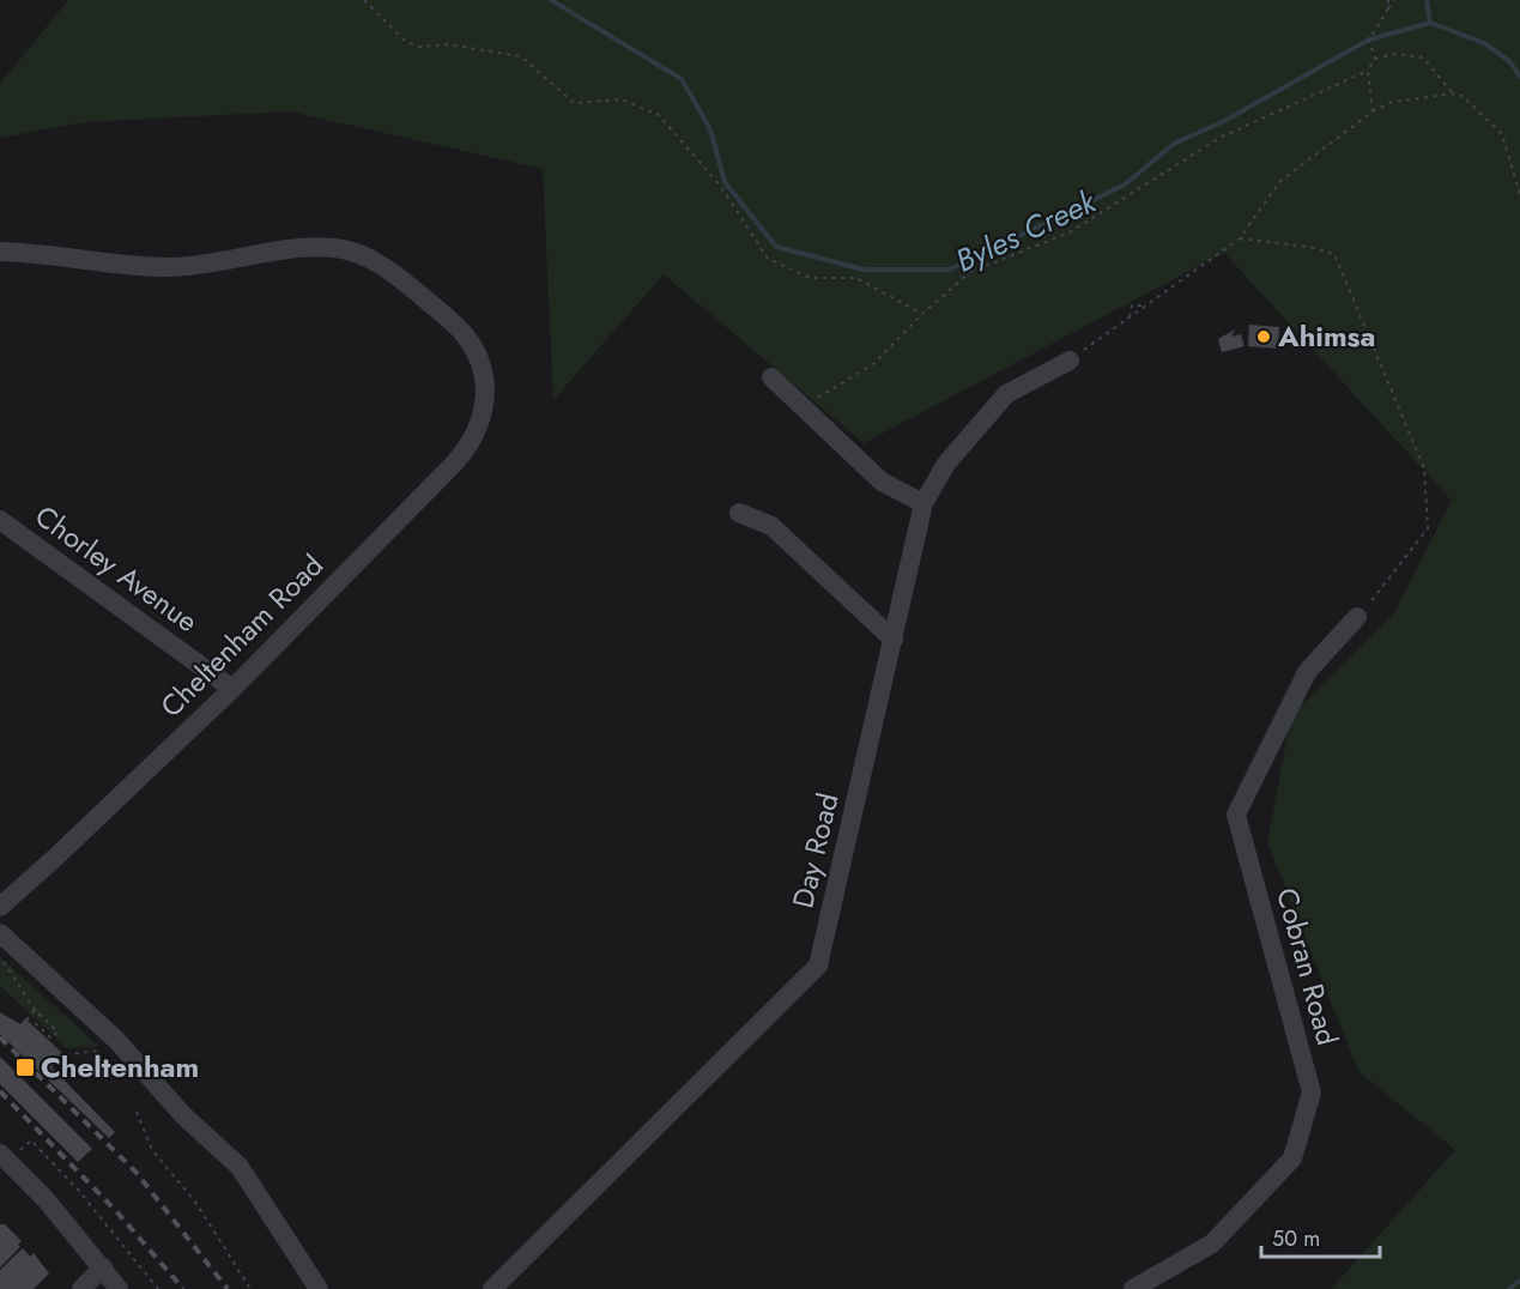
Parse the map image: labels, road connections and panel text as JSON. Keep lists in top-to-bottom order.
{
  "streets": {
    "street": [
      "Chorley Avenue",
      "Cheltenham Road",
      "Day Road",
      "Cobran Road"
    ]
  },
  "crossings": [
    ["Chorley Avenue", "Cheltenham Road"]
  ],
  "water": ["Byles Creek"],
  "places": {
    "other": ["Ahimsa"],
    "transit": ["Cheltenham"]
  },
  "scale_bar": "50 m"
}
